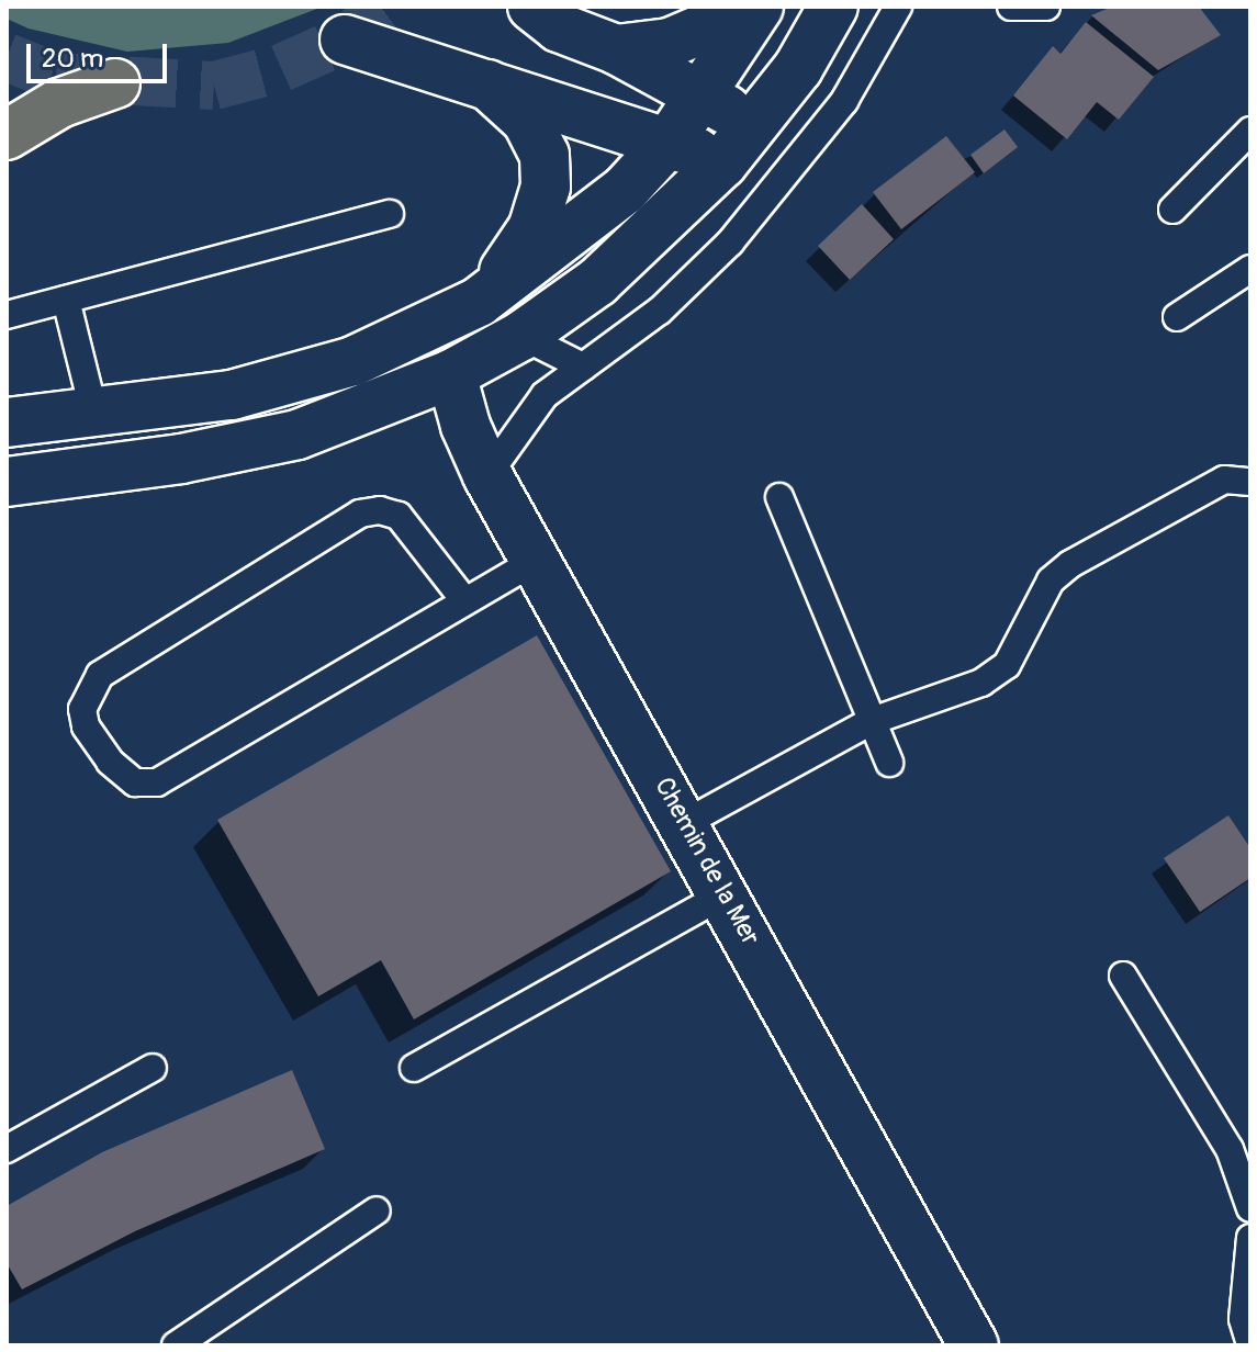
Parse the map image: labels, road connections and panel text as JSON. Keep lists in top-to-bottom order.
{
  "streets": {
    "main road": ["Chemin de la Mer"]
  },
  "scale_bar": "20 m"
}
